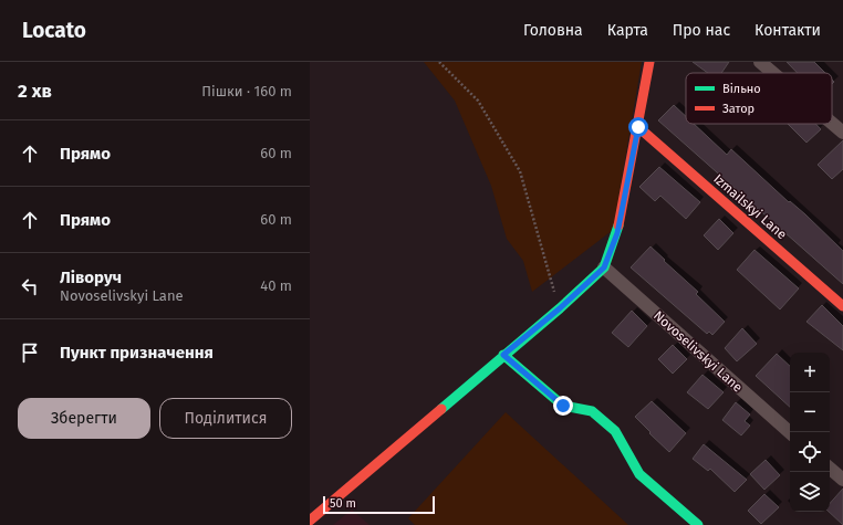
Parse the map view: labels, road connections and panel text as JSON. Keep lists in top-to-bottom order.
{
  "streets": {
    "street": ["Izmailskyi Lane", "Novoselivskyi Lane"]
  },
  "legend": ["Вільно", "Затор"],
  "scale_bar": "50 m",
  "page": {
    "header": "Locato",
    "nav": [
      "Головна",
      "Карта",
      "Про нас",
      "Контакти"
    ],
    "heading": ["2 хв", "Пішки · 160 m"],
    "list": [
      ["Прямо", "60 m"],
      ["Прямо", "60 m"],
      ["Ліворуч", "Novoselivskyi Lane", "40 m"],
      "Пункт призначення"
    ],
    "map_buttons": ["+", "−"],
    "buttons": ["Зберегти", "Поділитися"],
    "scale": "50 m"
  }
}
